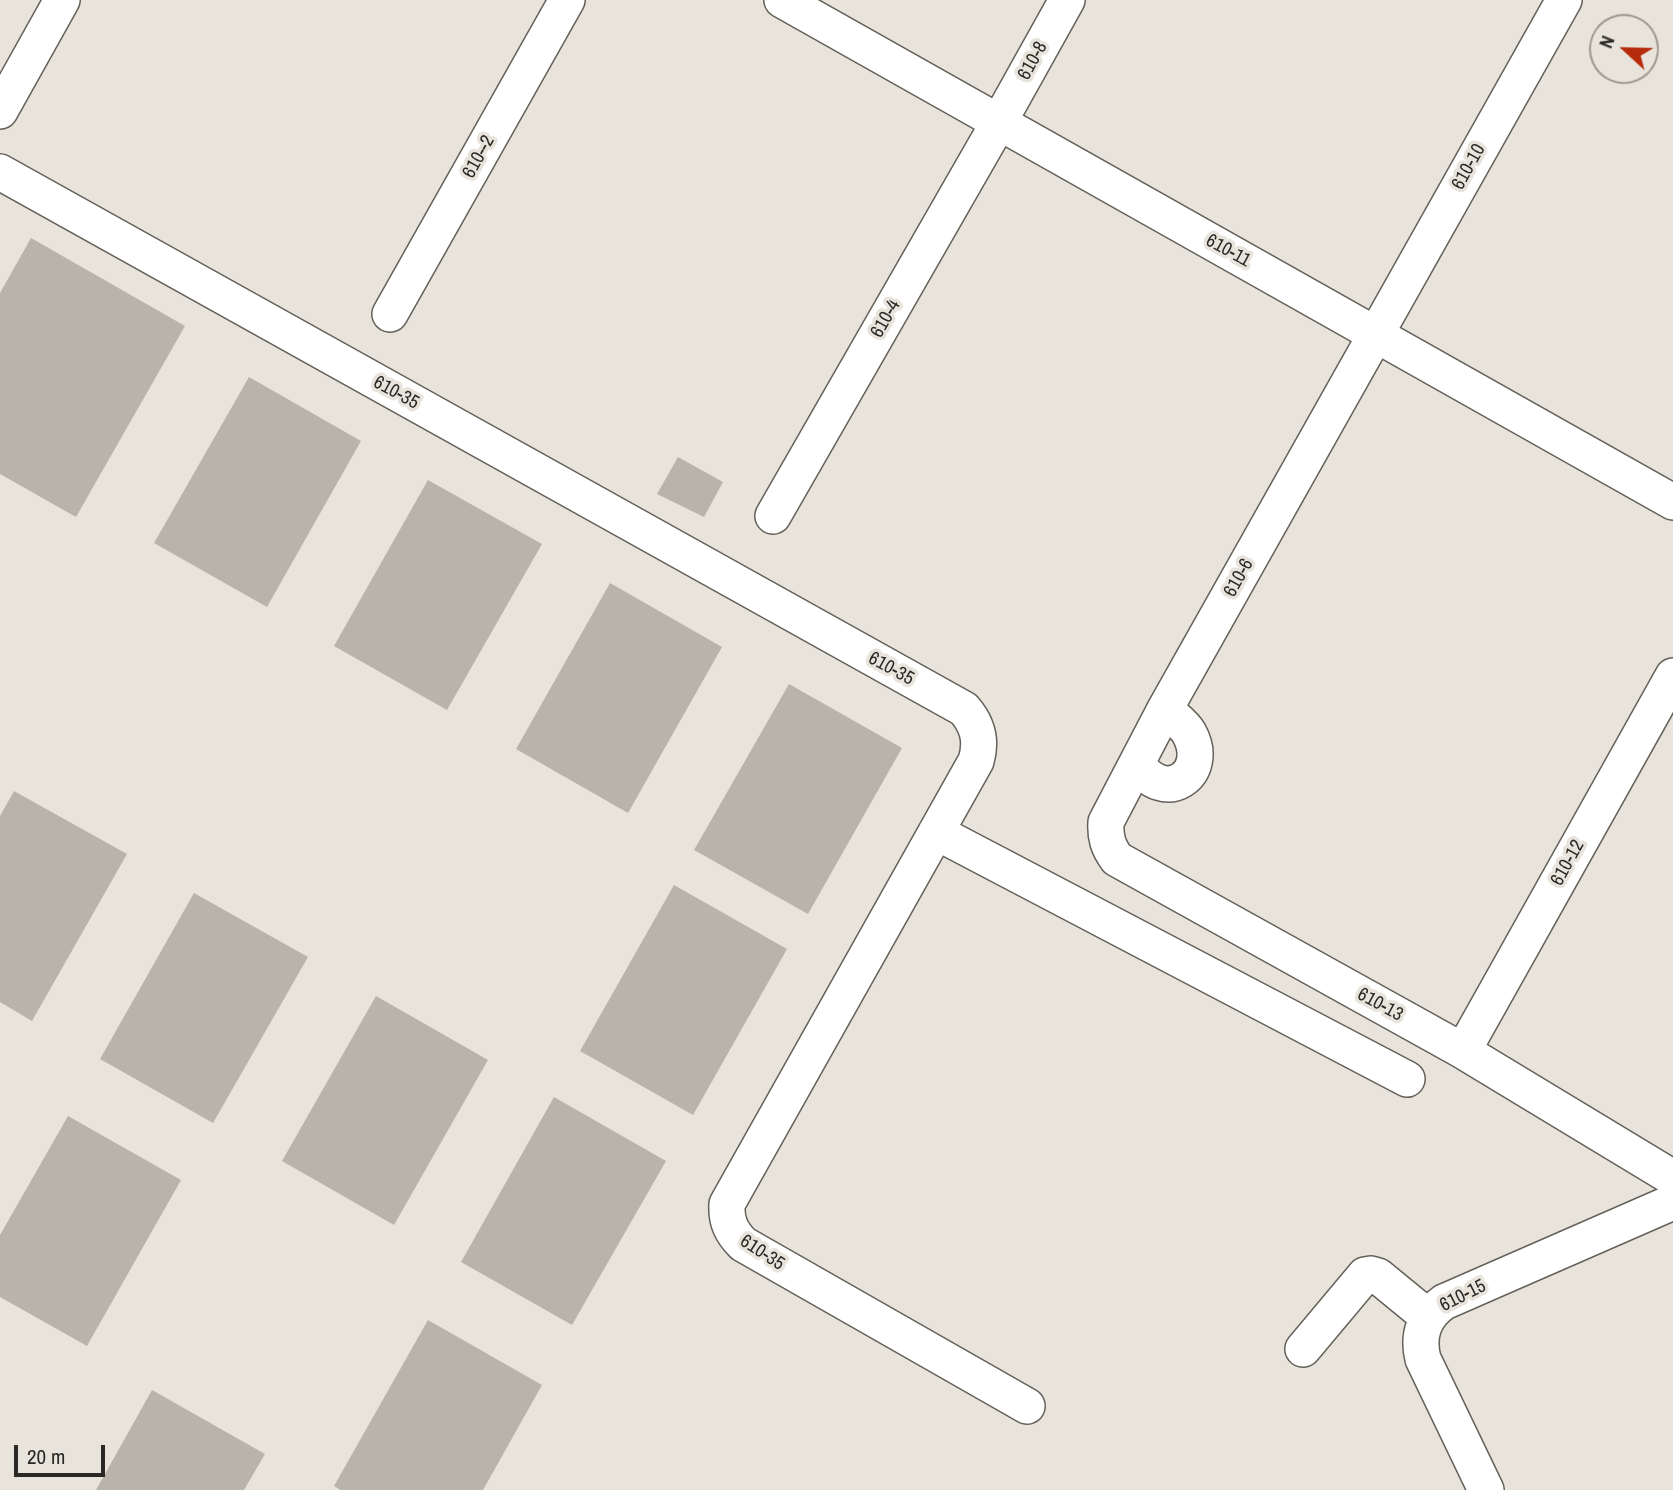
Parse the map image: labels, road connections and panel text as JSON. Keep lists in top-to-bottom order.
{
  "streets": {
    "street": [
      "610-8",
      "610--2",
      "610-10",
      "610-11",
      "610-4",
      "610-35",
      "610-6",
      "610-12",
      "610-13",
      "610-15"
    ]
  },
  "crossings": [
    ["610-8", "610-11"],
    ["610-8", "610-4"],
    ["610-10", "610-11"],
    ["610-10", "610-6"],
    ["610-11", "610-4"],
    ["610-11", "610-6"],
    ["610-6", "610-13"],
    ["610-12", "610-13"]
  ],
  "scale_bar": "20 m",
  "north": "left"
}
